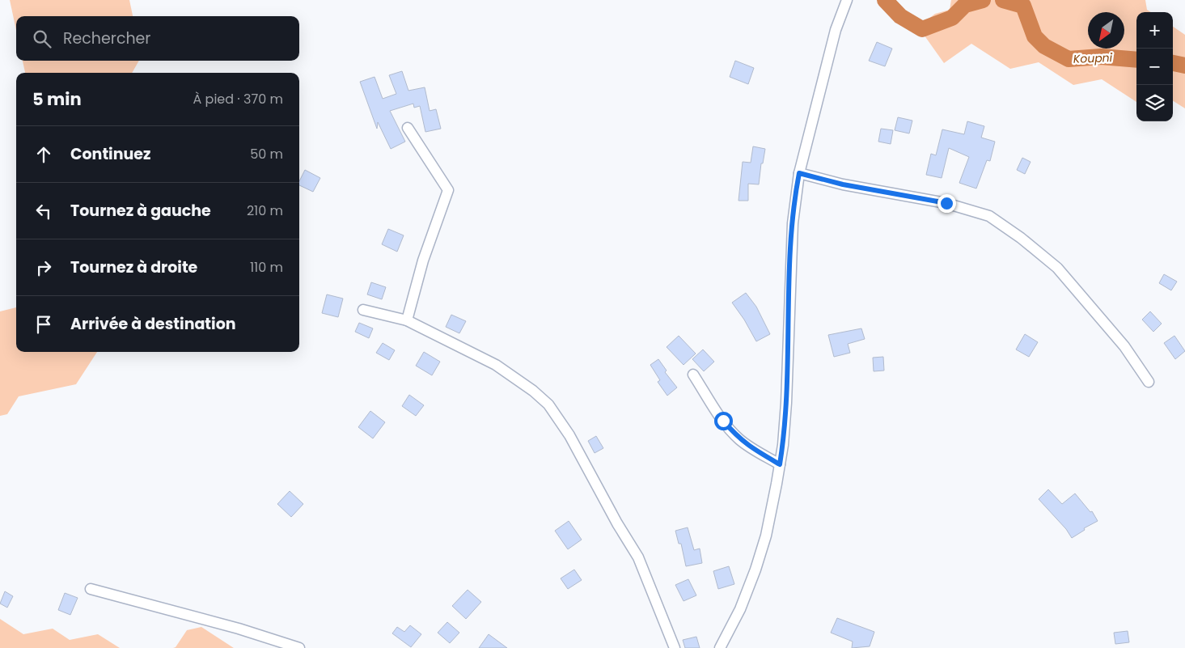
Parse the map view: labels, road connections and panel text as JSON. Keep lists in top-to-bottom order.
{
  "water": ["Koupni"],
  "north": "bottom left",
  "page": {
    "map_buttons": ["+", "−"],
    "search": "Rechercher",
    "heading": ["5 min", "À pied · 370 m"],
    "list": [
      ["Continuez", "50 m"],
      ["Tournez à gauche", "210 m"],
      ["Tournez à droite", "110 m"],
      "Arrivée à destination"
    ]
  }
}
